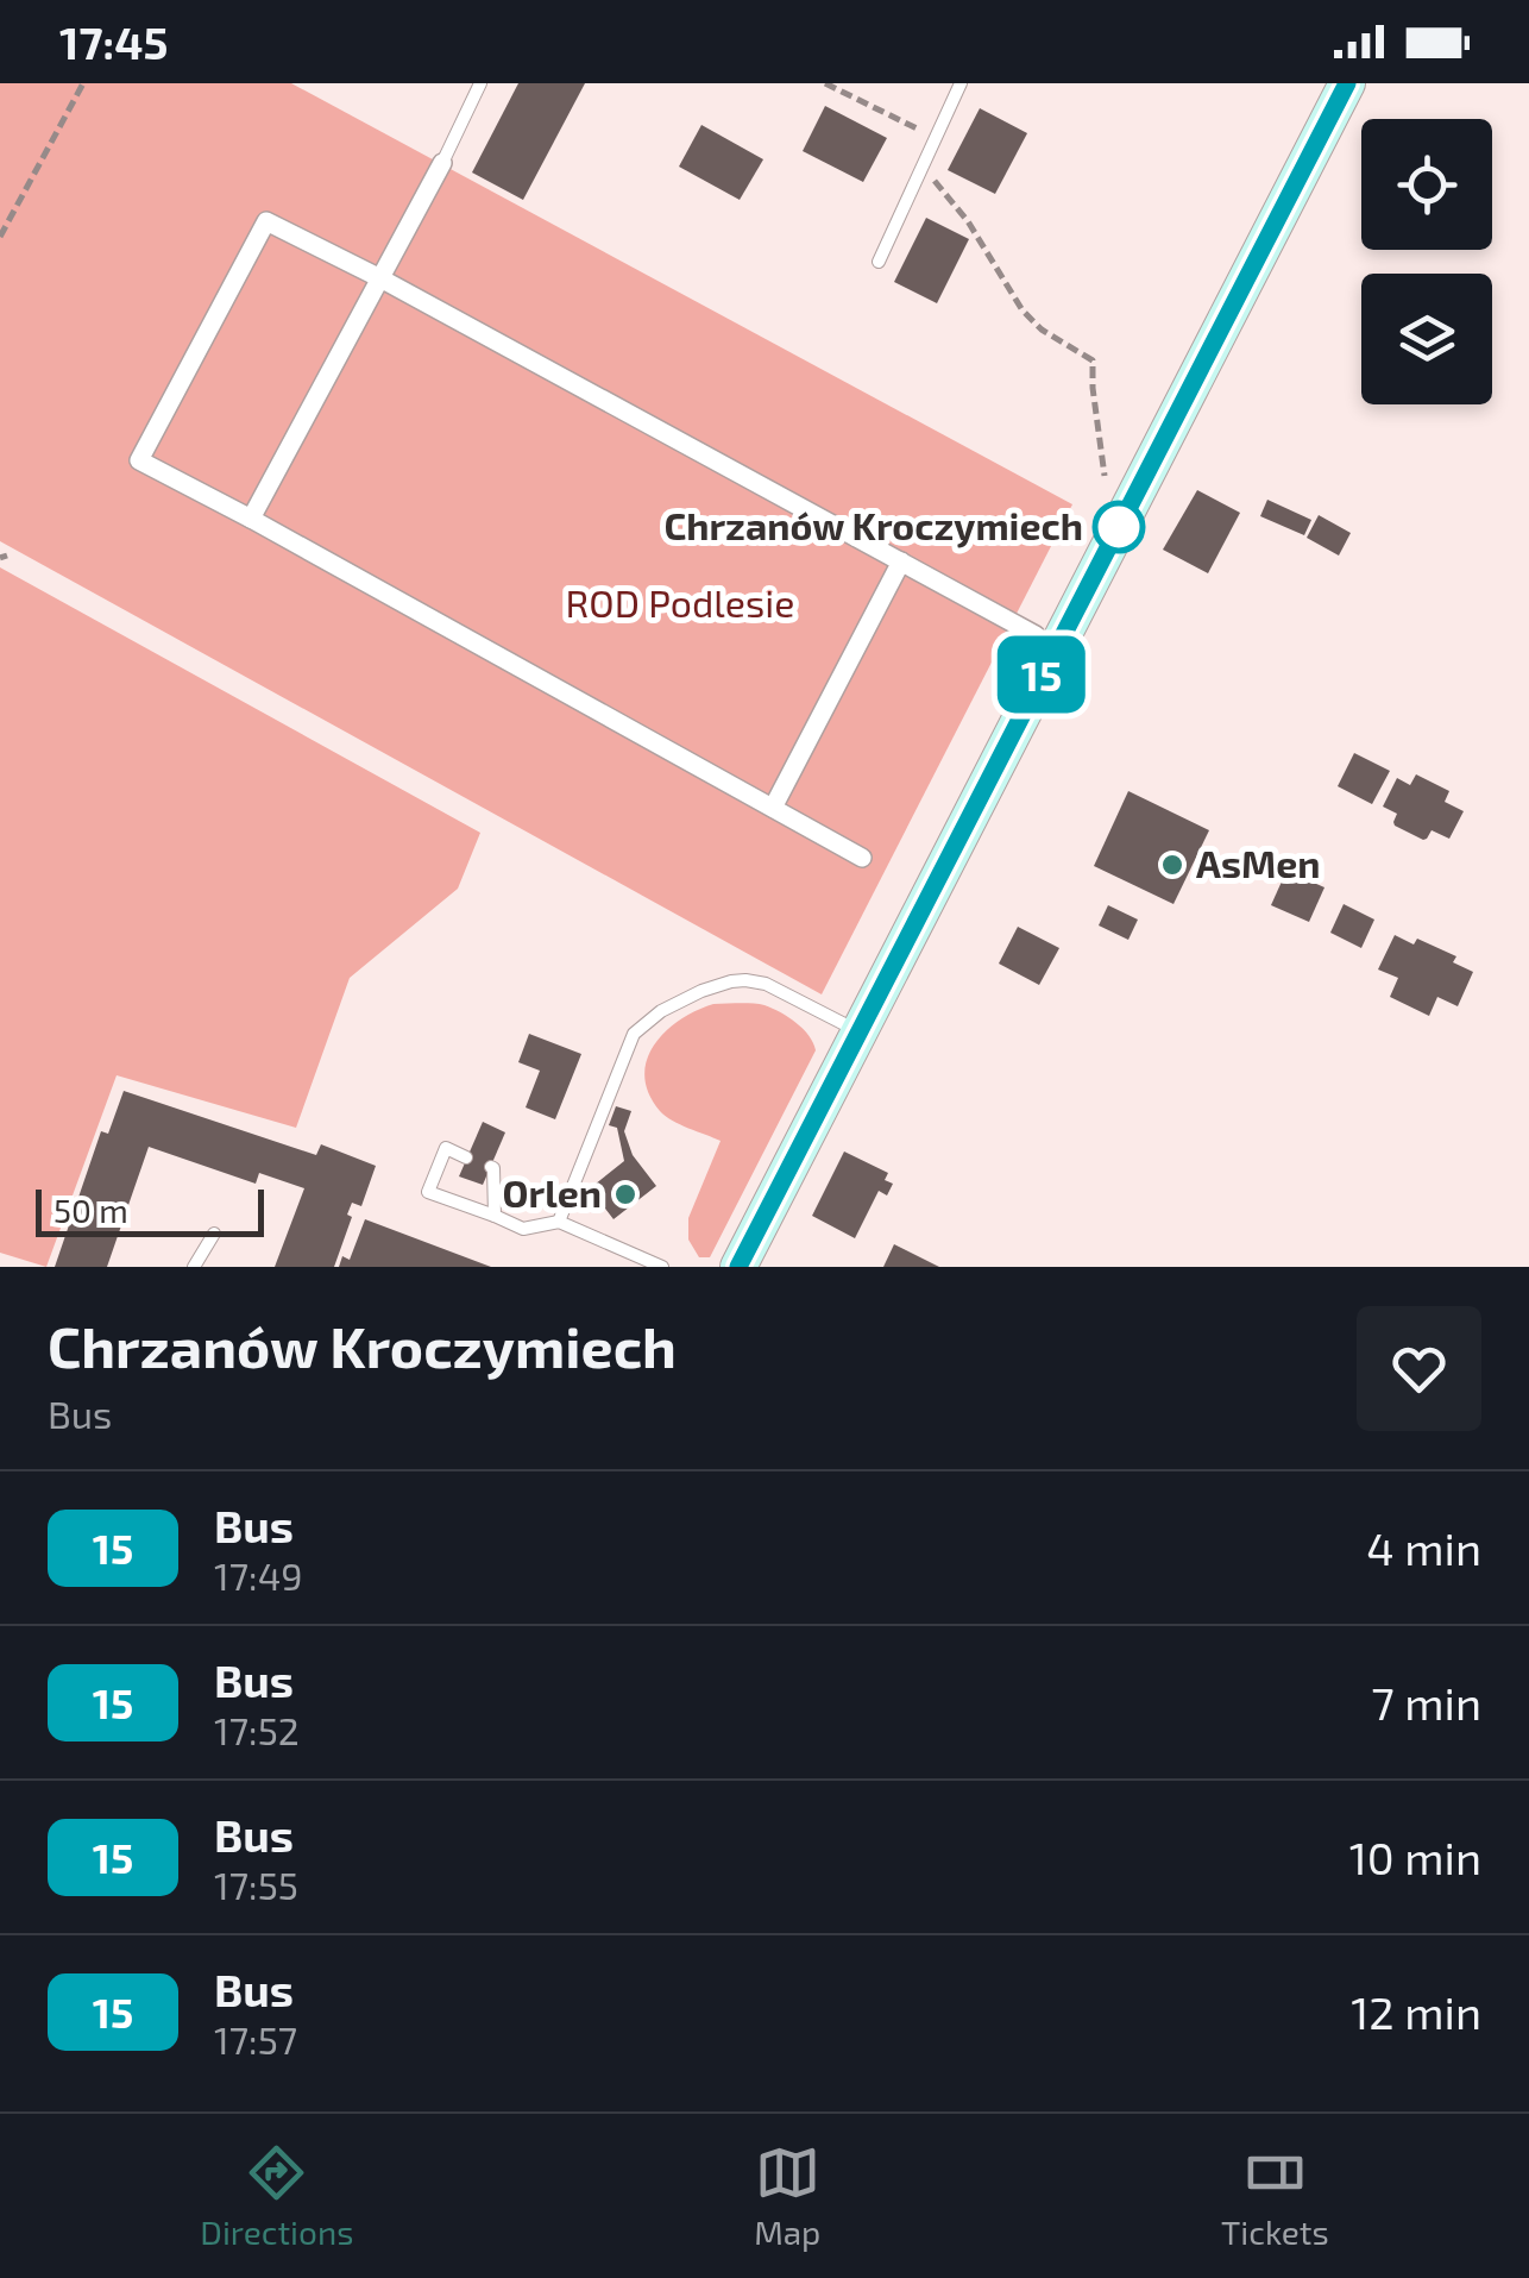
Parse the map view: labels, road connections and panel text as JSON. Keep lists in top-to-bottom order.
{
  "parks": ["ROD Podlesie"],
  "places": ["Chrzanów Kroczymiech", "AsMen", "Orlen"],
  "lines": ["bus line 15"],
  "scale_bar": "50 m",
  "page": {
    "status": "17:45",
    "on_map": "15",
    "scale": "50 m",
    "heading": ["Chrzanów Kroczymiech", "Bus"],
    "list": [
      {
        "mark": "15",
        "name": "Bus",
        "note": "17:49",
        "value": "4 min"
      },
      {
        "mark": "15",
        "name": "Bus",
        "note": "17:52",
        "value": "7 min"
      },
      {
        "mark": "15",
        "name": "Bus",
        "note": "17:55",
        "value": "10 min"
      },
      {
        "mark": "15",
        "name": "Bus",
        "note": "17:57",
        "value": "12 min"
      }
    ],
    "tabs": ["Directions", "Map", "Tickets"]
  }
}
